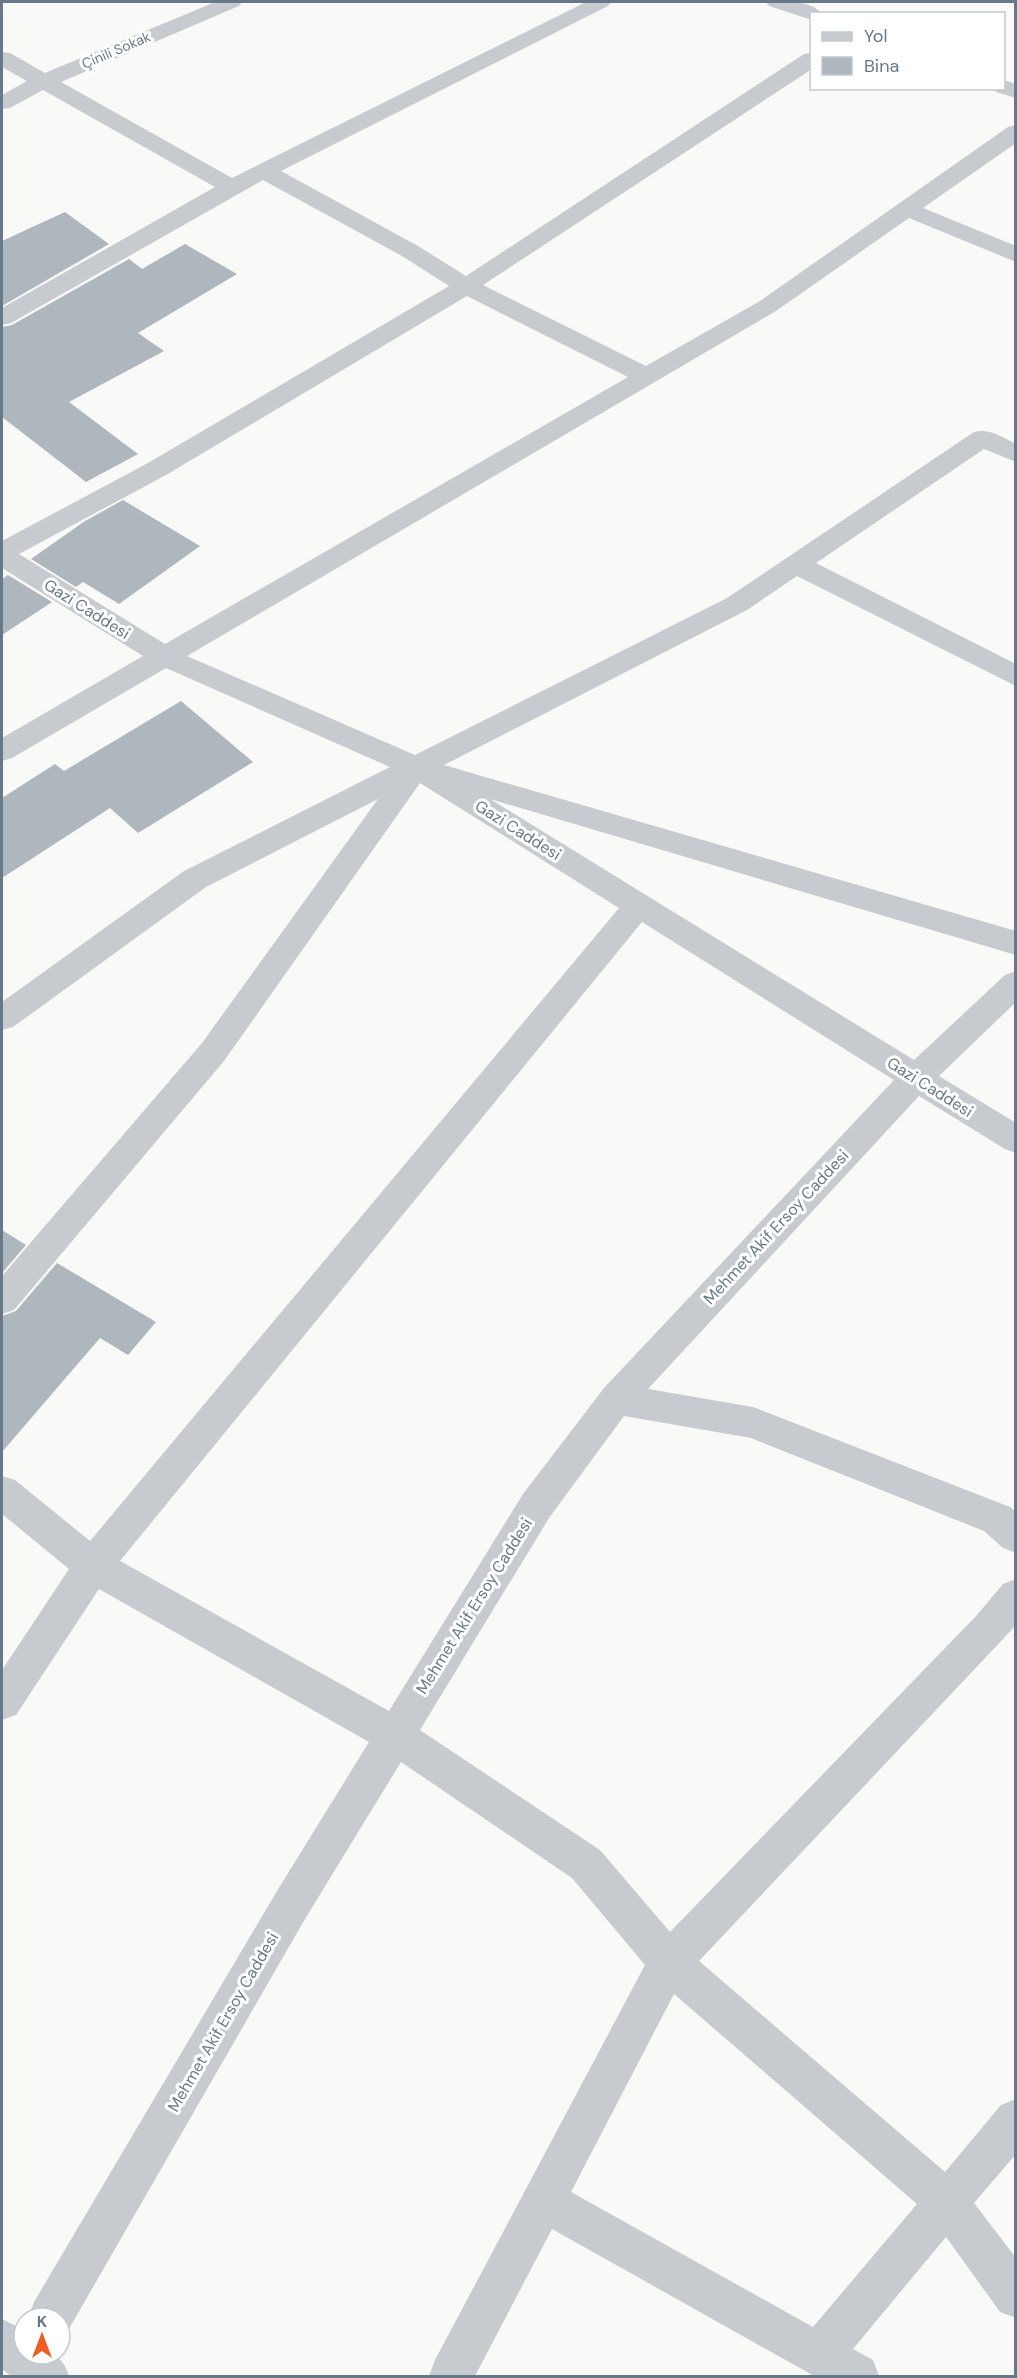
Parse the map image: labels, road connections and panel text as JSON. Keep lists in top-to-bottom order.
{
  "streets": {
    "street": ["Çinili Sokak", "Gazi Caddesi", "Mehmet Akif Ersoy Caddesi"]
  },
  "crossings": [
    ["Gazi Caddesi", "Mehmet Akif Ersoy Caddesi"]
  ],
  "legend": ["Yol", "Bina"],
  "north": "top"
}
